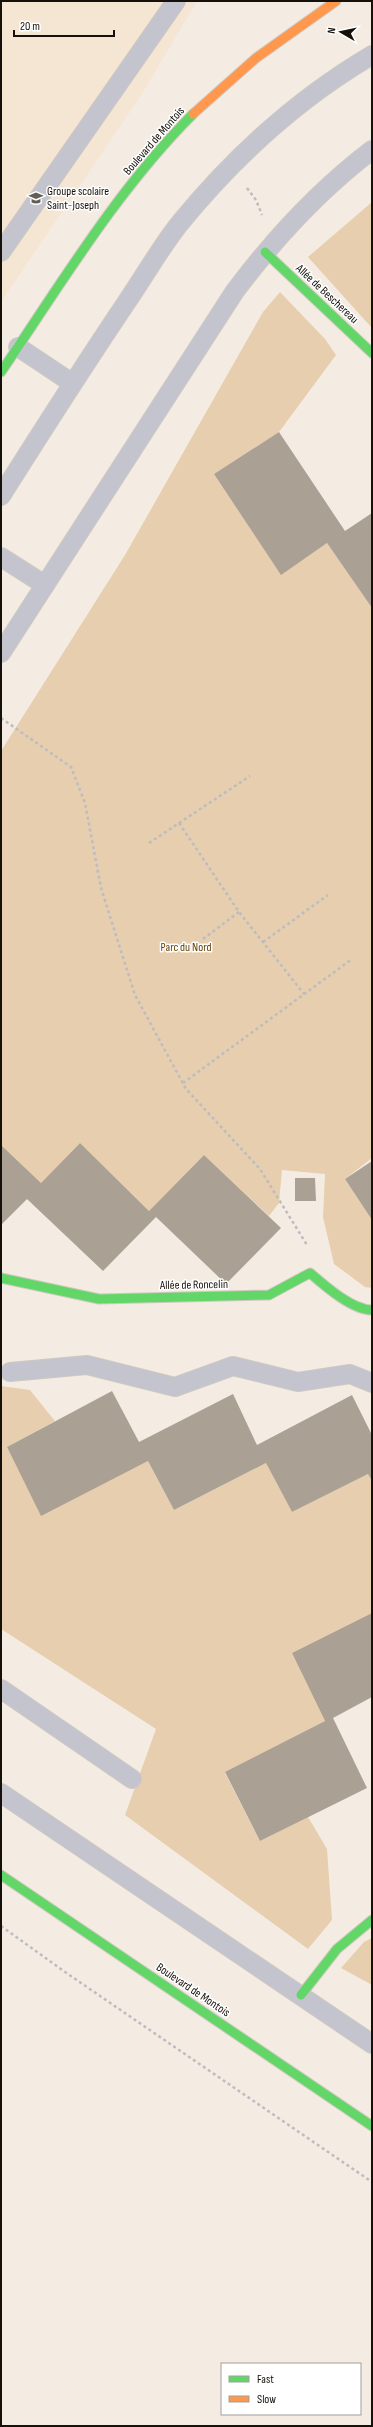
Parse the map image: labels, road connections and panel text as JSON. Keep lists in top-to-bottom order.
{
  "streets": {
    "street": ["Boulevard de Montois", "Allée de Beschereau", "Allée de Roncelin"]
  },
  "parks": ["Parc du Nord"],
  "places": {
    "school or university": ["Groupe scolaire Saint-Joseph"]
  },
  "legend": ["Fast", "Slow"],
  "scale_bar": "20 m",
  "north": "left"
}
